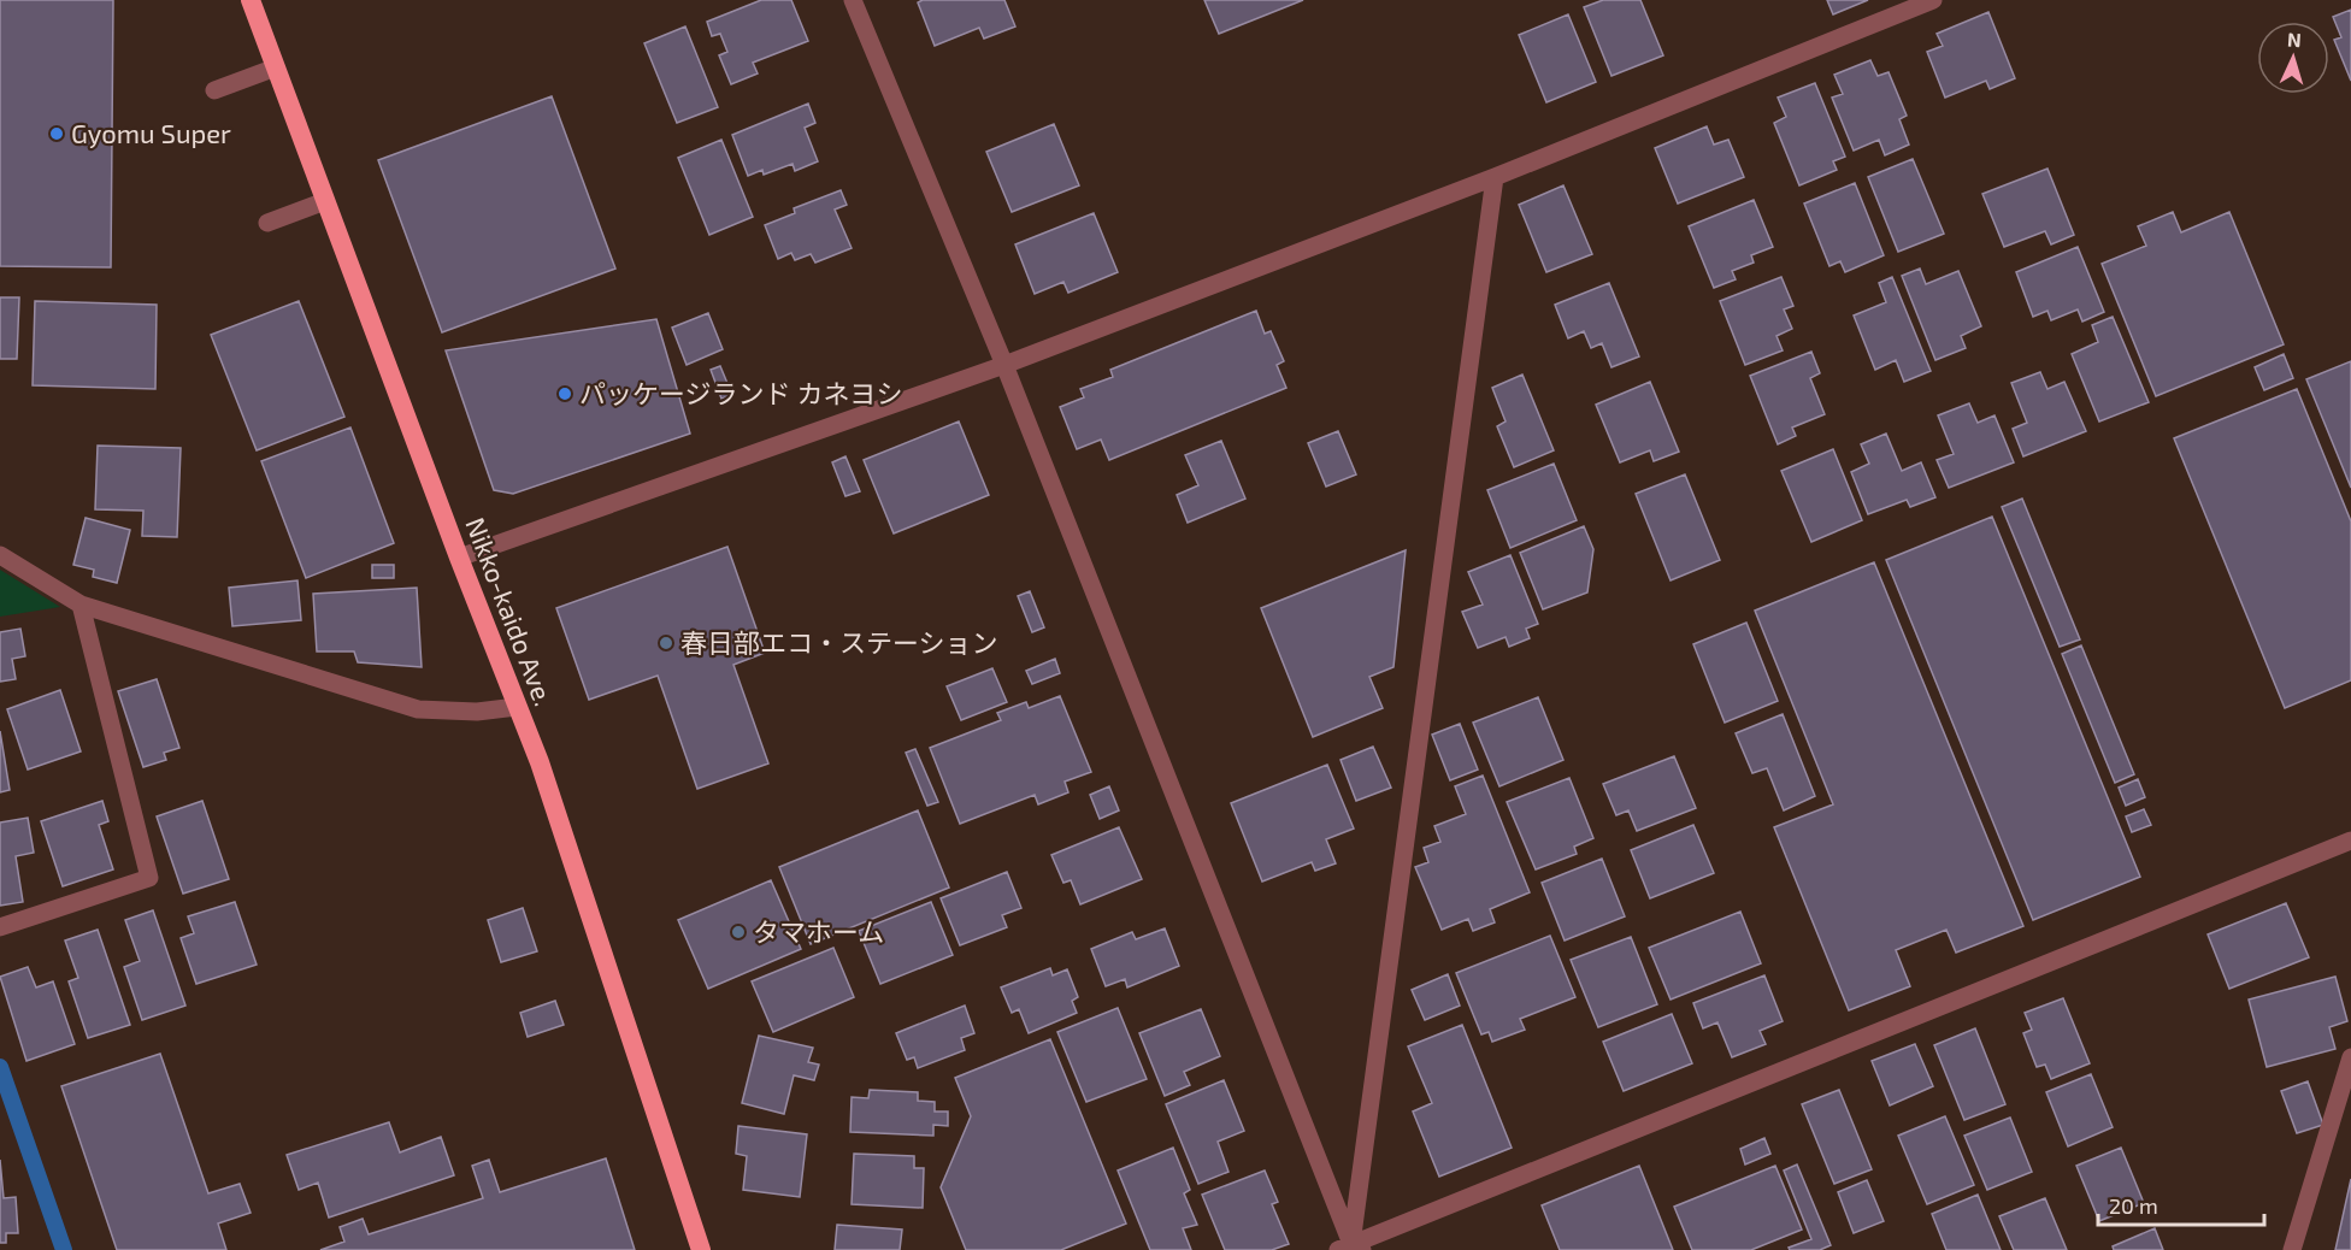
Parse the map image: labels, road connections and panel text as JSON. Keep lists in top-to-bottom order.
{
  "streets": {
    "highway": ["Nikko-kaido Ave."]
  },
  "places": [
    "Gyomu Super",
    "パッケージランド カネヨシ",
    "春日部エコ・ステーション",
    "タマホーム"
  ],
  "scale_bar": "20 m",
  "north": "top"
}
